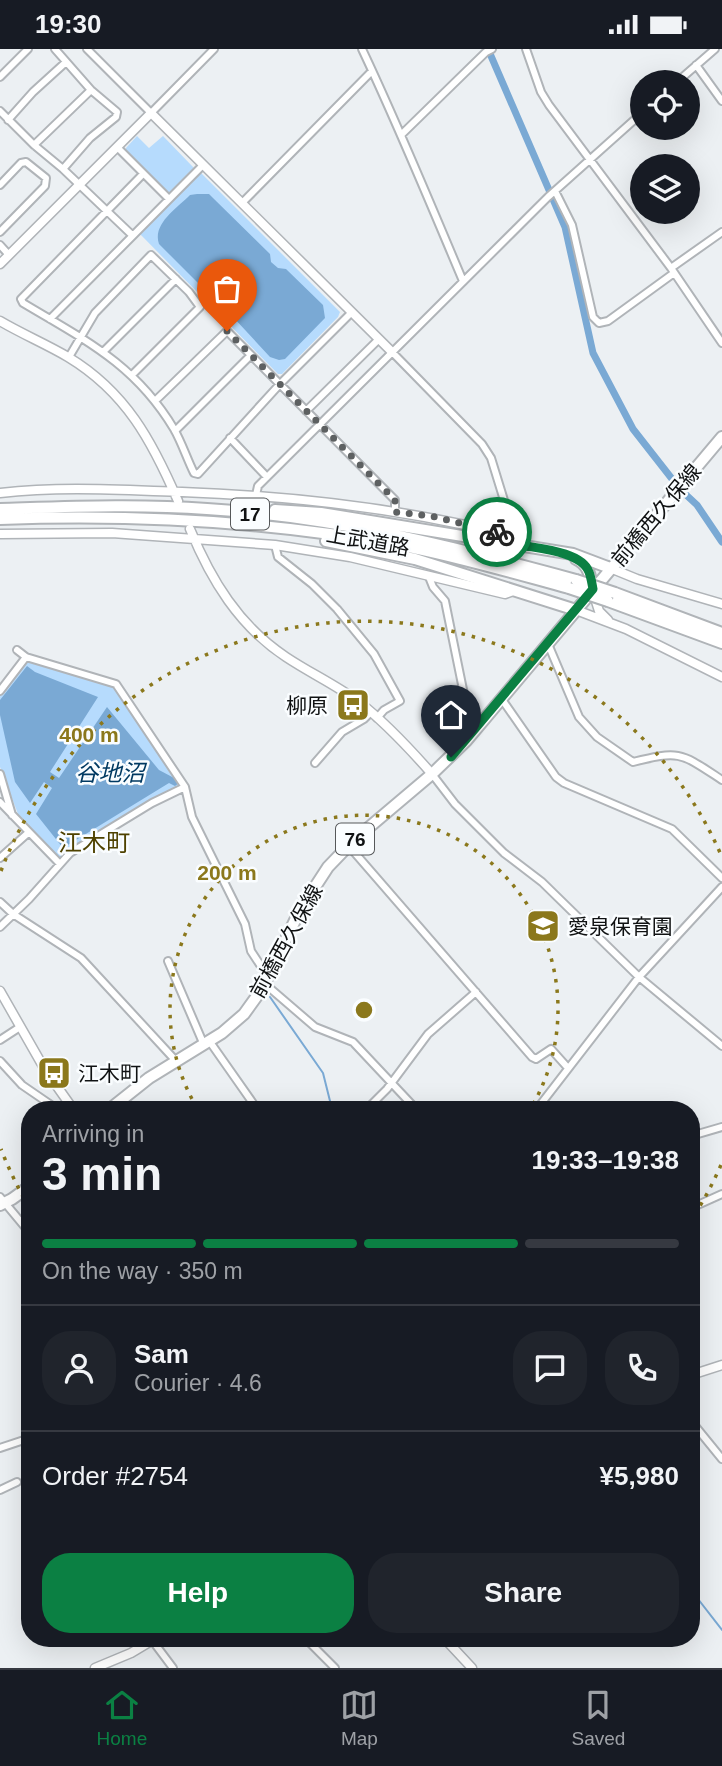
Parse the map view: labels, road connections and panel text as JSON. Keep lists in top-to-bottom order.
{
  "streets": {
    "main road": [
      "17",
      "前橋西久保線",
      "上武道路",
      "76"
    ]
  },
  "districts": ["江木町"],
  "water": ["谷地沼"],
  "places": {
    "bus stop": ["柳原", "江木町"],
    "school or university": ["愛泉保育園"]
  },
  "page": {
    "status": "19:30",
    "heading": ["3 min", "Arriving in", "19:33–19:38"],
    "panel": [
      "Sam",
      "Courier · 4.6",
      "Order #2754",
      "¥5,980"
    ],
    "bar": "On the way · 350 m",
    "buttons": ["Help", "Share"],
    "tabs": ["Home", "Map", "Saved"]
  },
  "rings": ["400 m", "200 m"]
}
